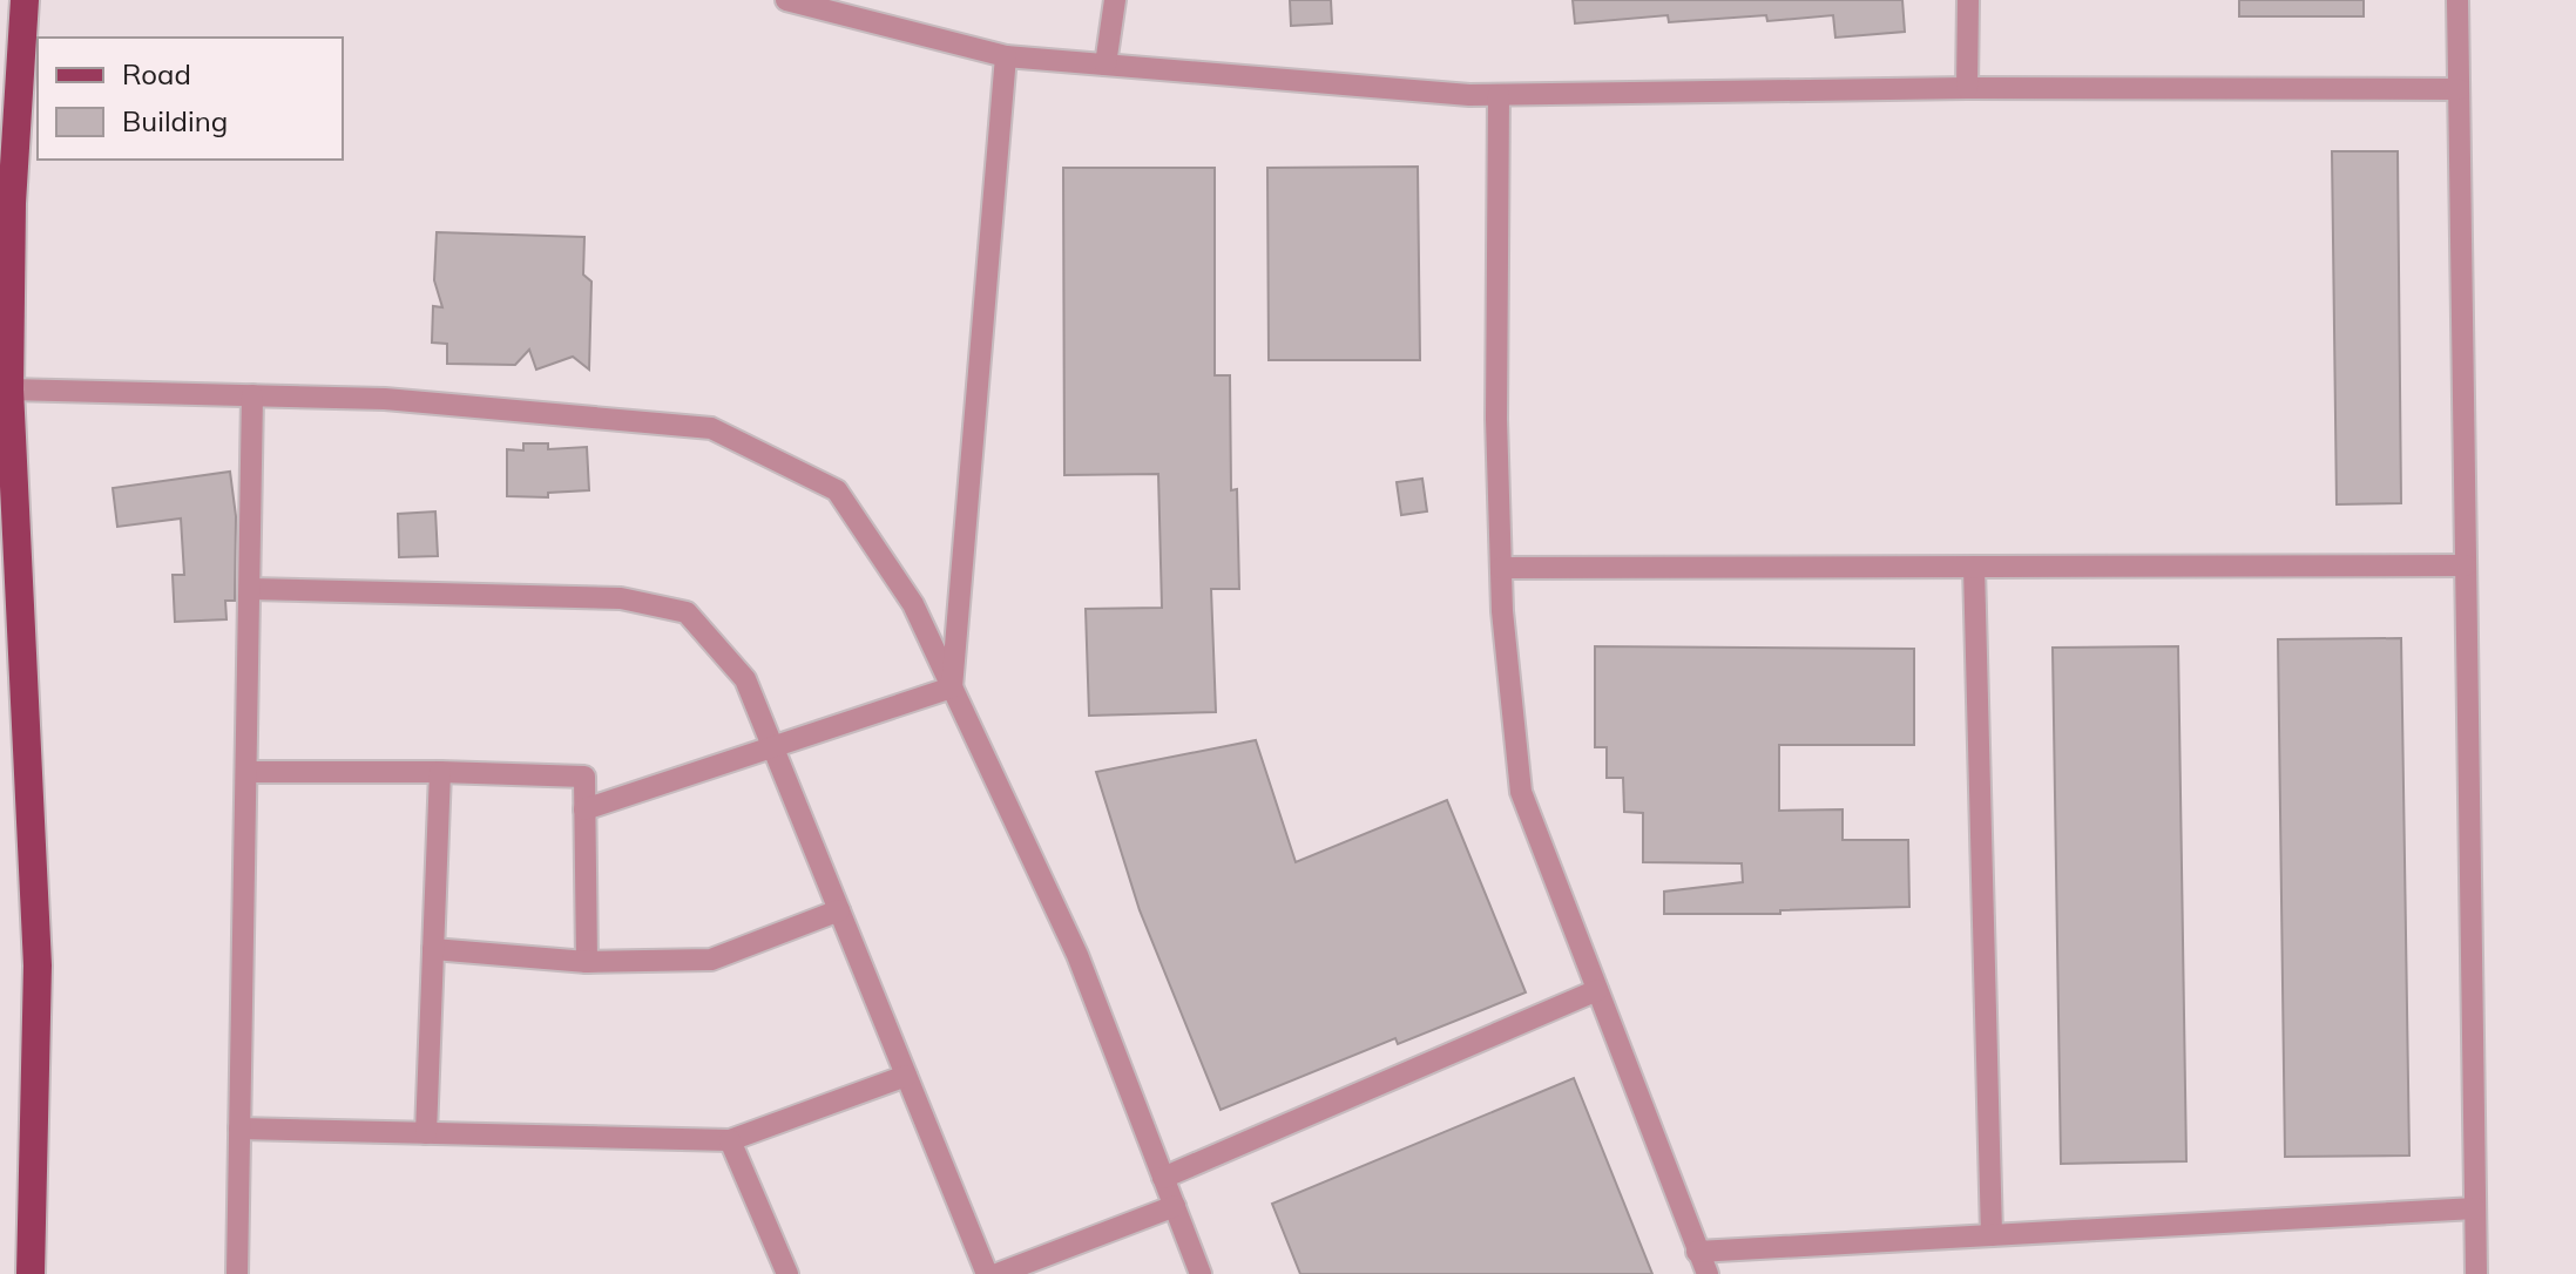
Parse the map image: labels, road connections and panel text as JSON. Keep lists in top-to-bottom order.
{
  "legend": ["Road", "Building"]
}
